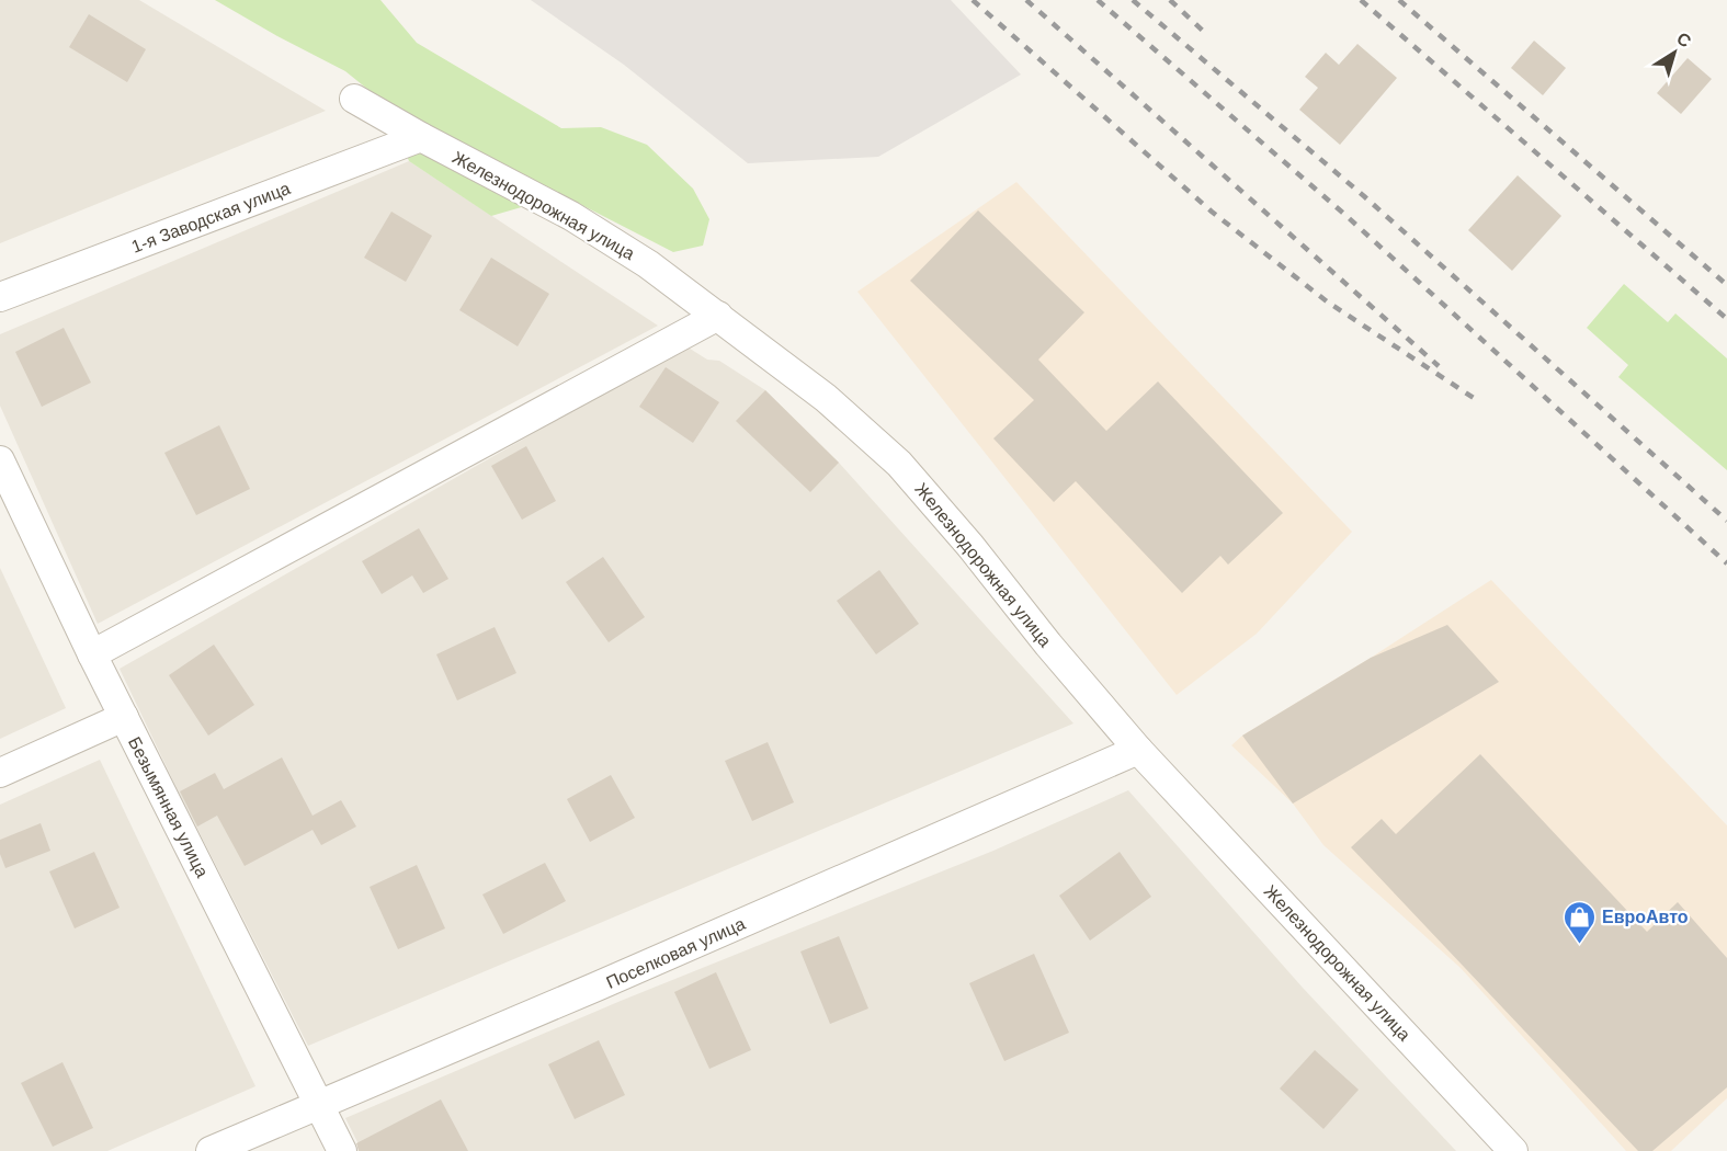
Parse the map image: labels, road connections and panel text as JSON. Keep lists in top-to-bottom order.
{
  "streets": {
    "street": [
      "Железнодорожная улица",
      "1-я Заводская улица",
      "Безымянная улица",
      "Поселковая улица"
    ]
  },
  "crossings": [
    ["Железнодорожная улица", "1-я Заводская улица"],
    ["Железнодорожная улица", "Поселковая улица"],
    ["Безымянная улица", "Поселковая улица"]
  ],
  "places": {
    "shop": ["ЕвроАвто"]
  },
  "north": "top right"
}
